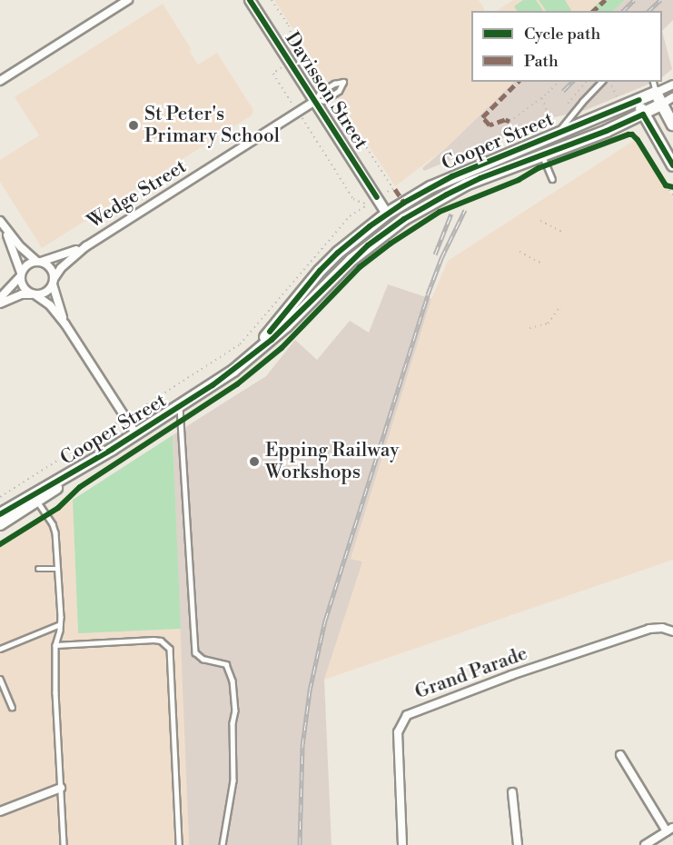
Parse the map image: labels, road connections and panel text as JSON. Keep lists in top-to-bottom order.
{
  "streets": {
    "main road": ["Davisson Street", "Cooper Street"],
    "street": ["Wedge Street", "Grand Parade"]
  },
  "crossings": [
    ["Davisson Street", "Cooper Street"],
    ["Davisson Street", "Wedge Street"]
  ],
  "places": ["St Peter's Primary School", "Epping Railway Workshops"],
  "legend": ["Cycle path", "Path"]
}
